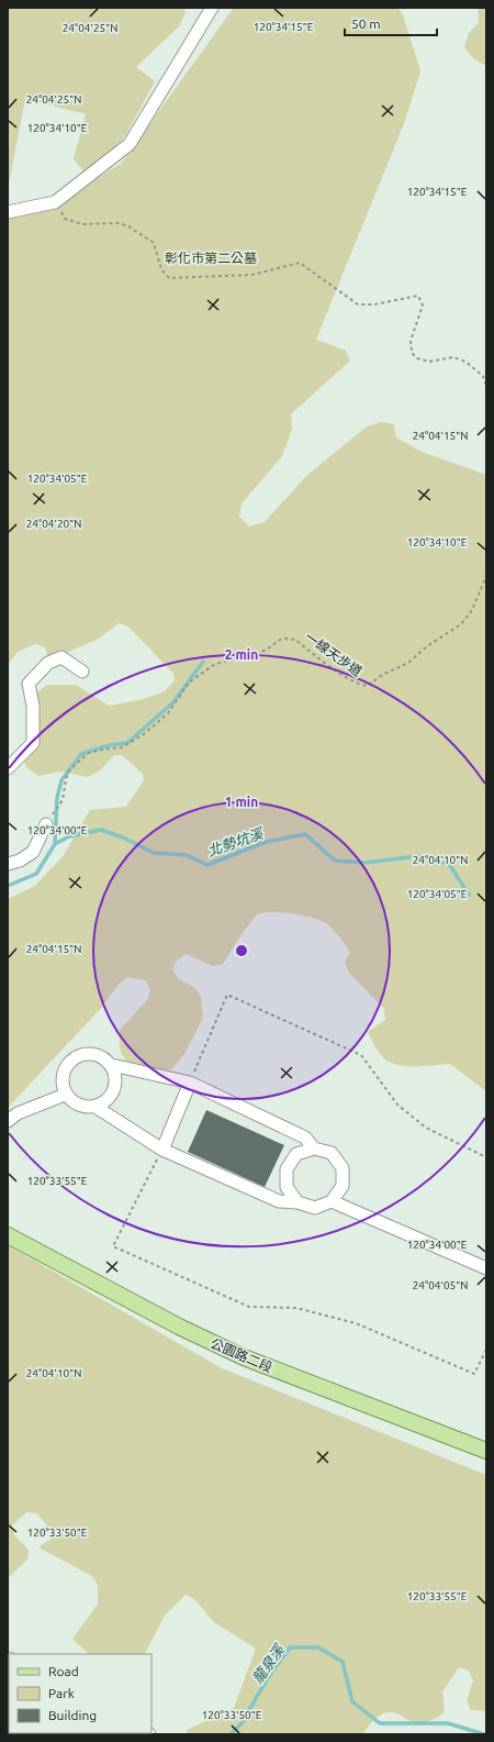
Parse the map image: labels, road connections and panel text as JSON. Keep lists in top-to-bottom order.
{
  "streets": {
    "main road": ["公園路二段"],
    "path": ["一線天步道"]
  },
  "water": ["北勢坑溪", "龍泉溪"],
  "parks": ["彰化市第二公墓"],
  "legend": ["Road", "Park", "Building"],
  "scale_bar": "50 m",
  "coordinates": [
    "120°34'15\"E",
    "24°04'25\"N",
    "120°34'10\"E",
    "24°04'15\"N",
    "120°34'05\"E",
    "24°04'20\"N",
    "120°34'00\"E",
    "24°04'10\"N",
    "120°33'55\"E",
    "24°04'05\"N",
    "120°33'50\"E"
  ],
  "rings": ["2 min", "1 min"]
}
